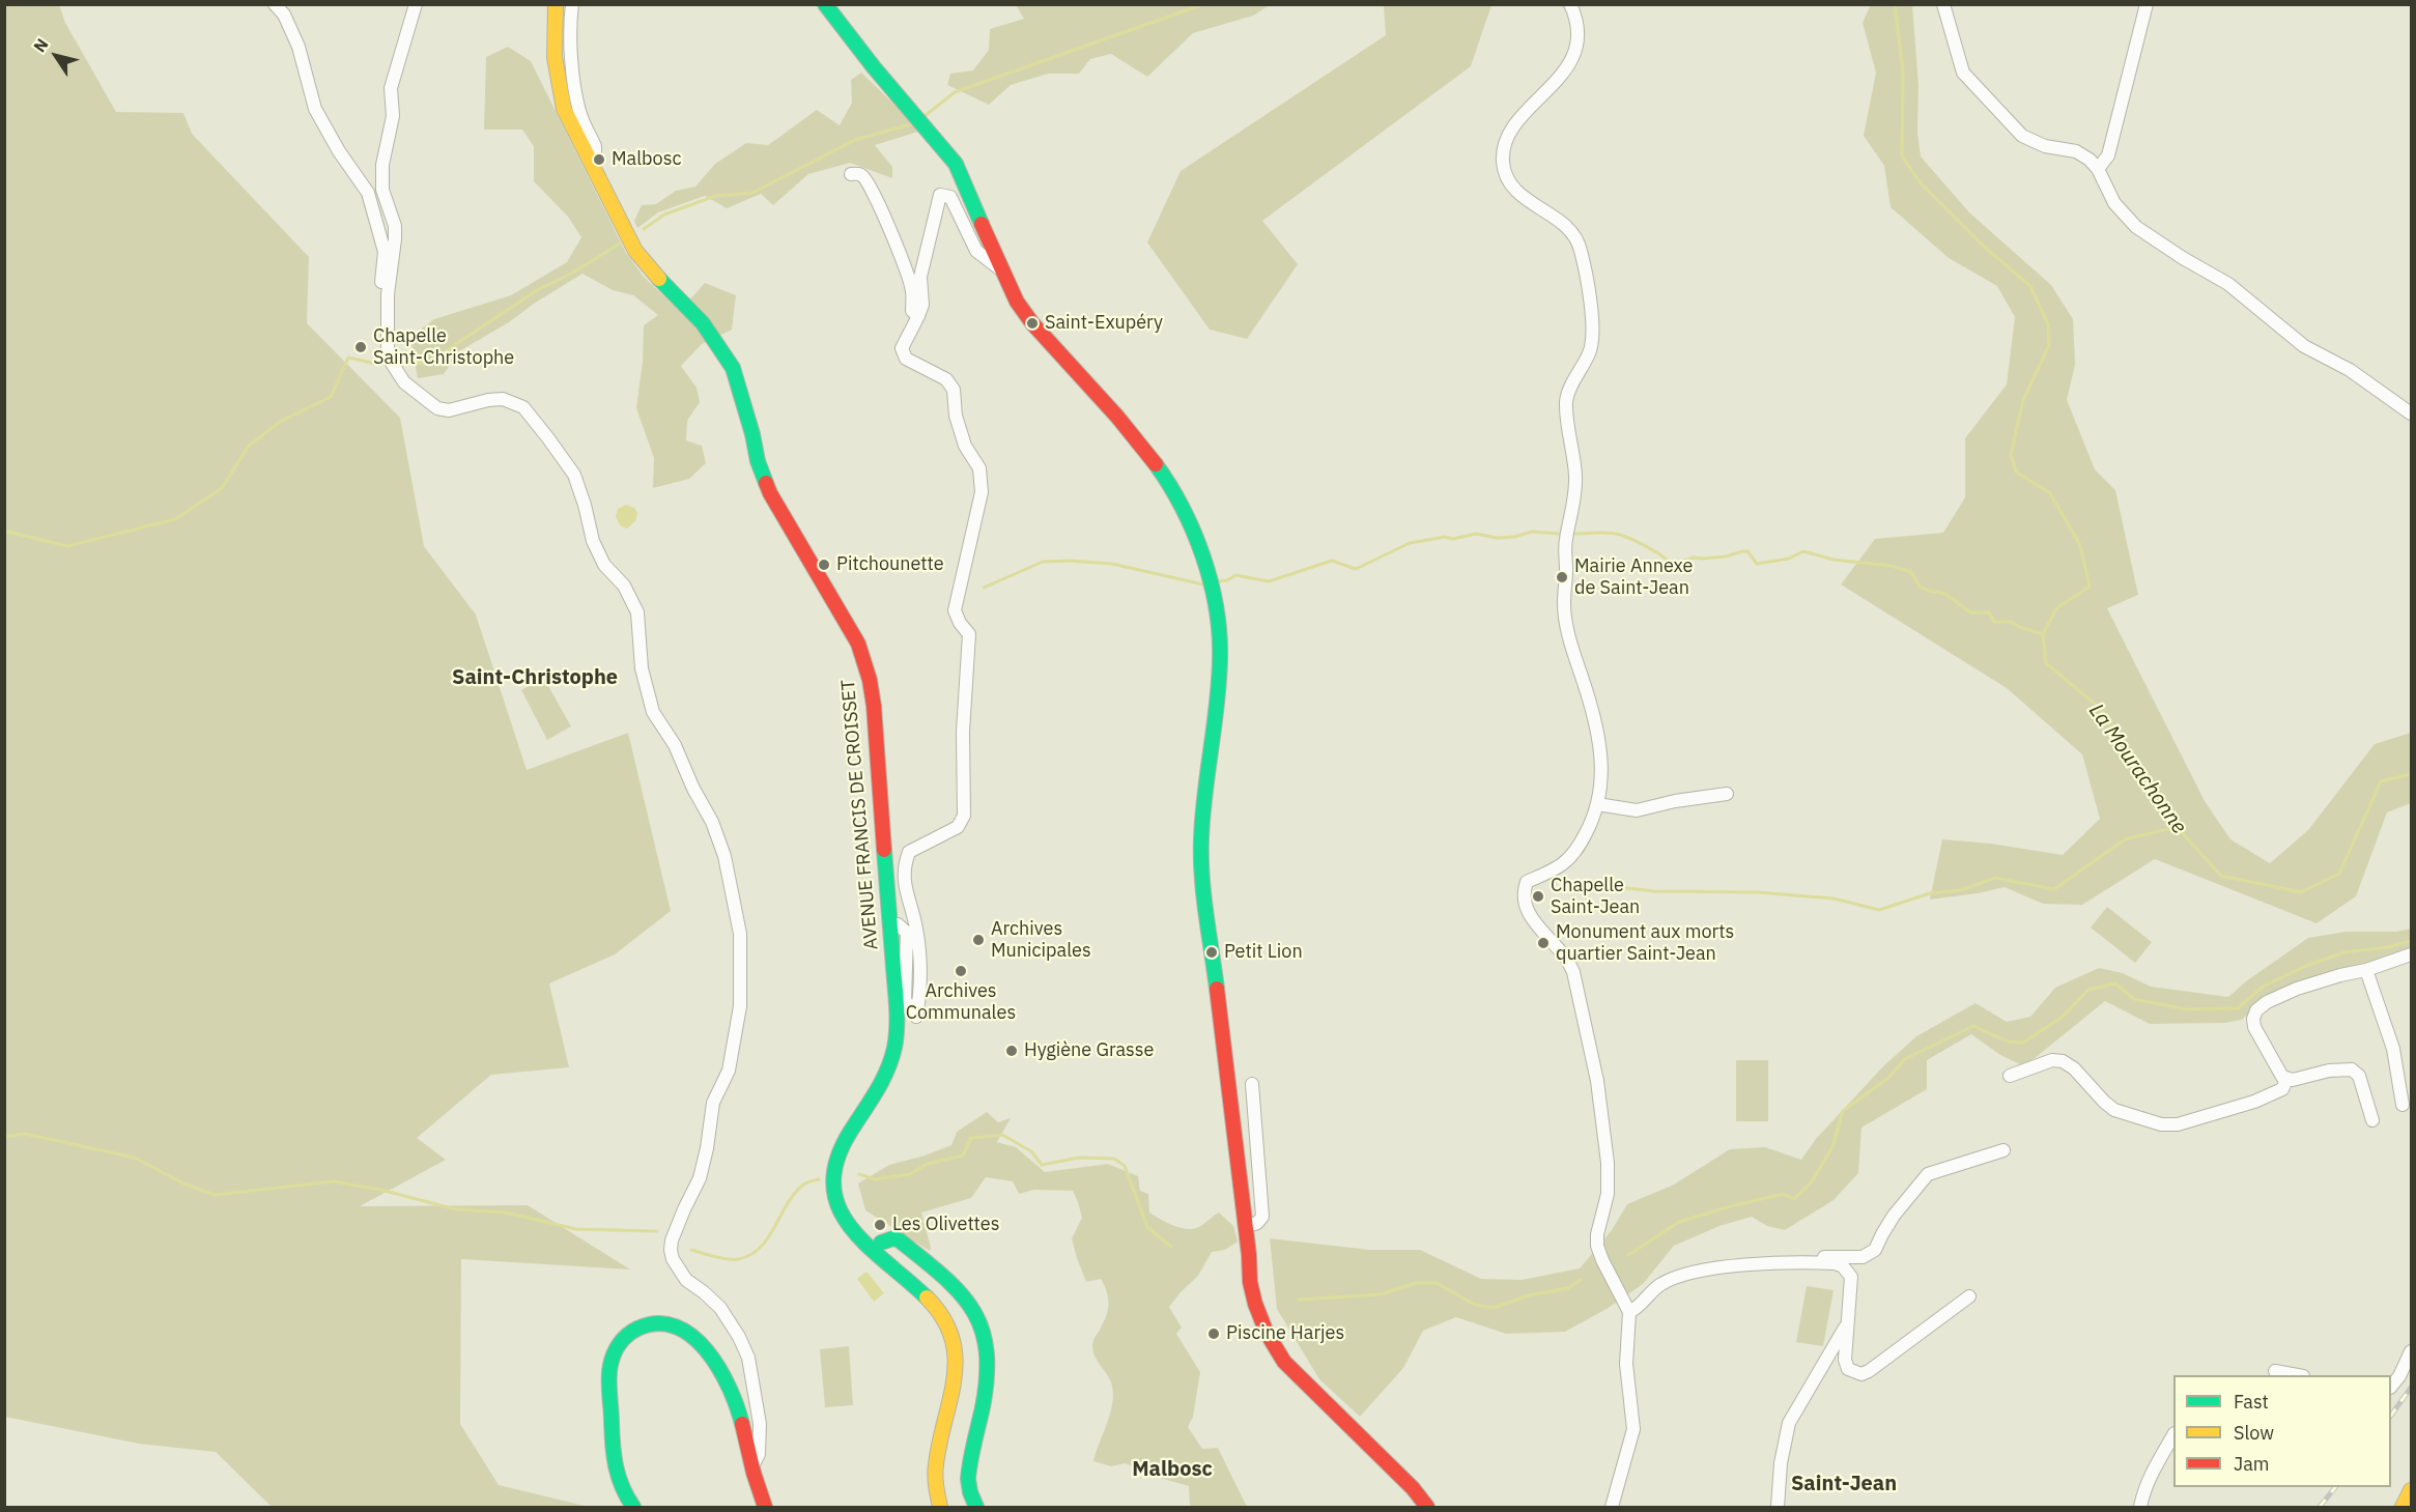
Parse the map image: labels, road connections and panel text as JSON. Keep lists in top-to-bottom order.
{
  "streets": {
    "main road": ["AVENUE FRANCIS DE CROISSET"]
  },
  "districts": ["Saint-Christophe", "Malbosc", "Saint-Jean"],
  "water": ["La Mourachonne"],
  "places": [
    "Malbosc",
    "Saint-Exupéry",
    "Chapelle Saint-Christophe",
    "Pitchounette",
    "Mairie Annexe de Saint-Jean",
    "Chapelle Saint-Jean",
    "Archives Municipales",
    "Monument aux morts quartier Saint-Jean",
    "Petit Lion",
    "Archives Communales",
    "Hygiène Grasse",
    "Les Olivettes",
    "Piscine Harjes"
  ],
  "legend": ["Fast", "Slow", "Jam"],
  "north": "top left"
}
